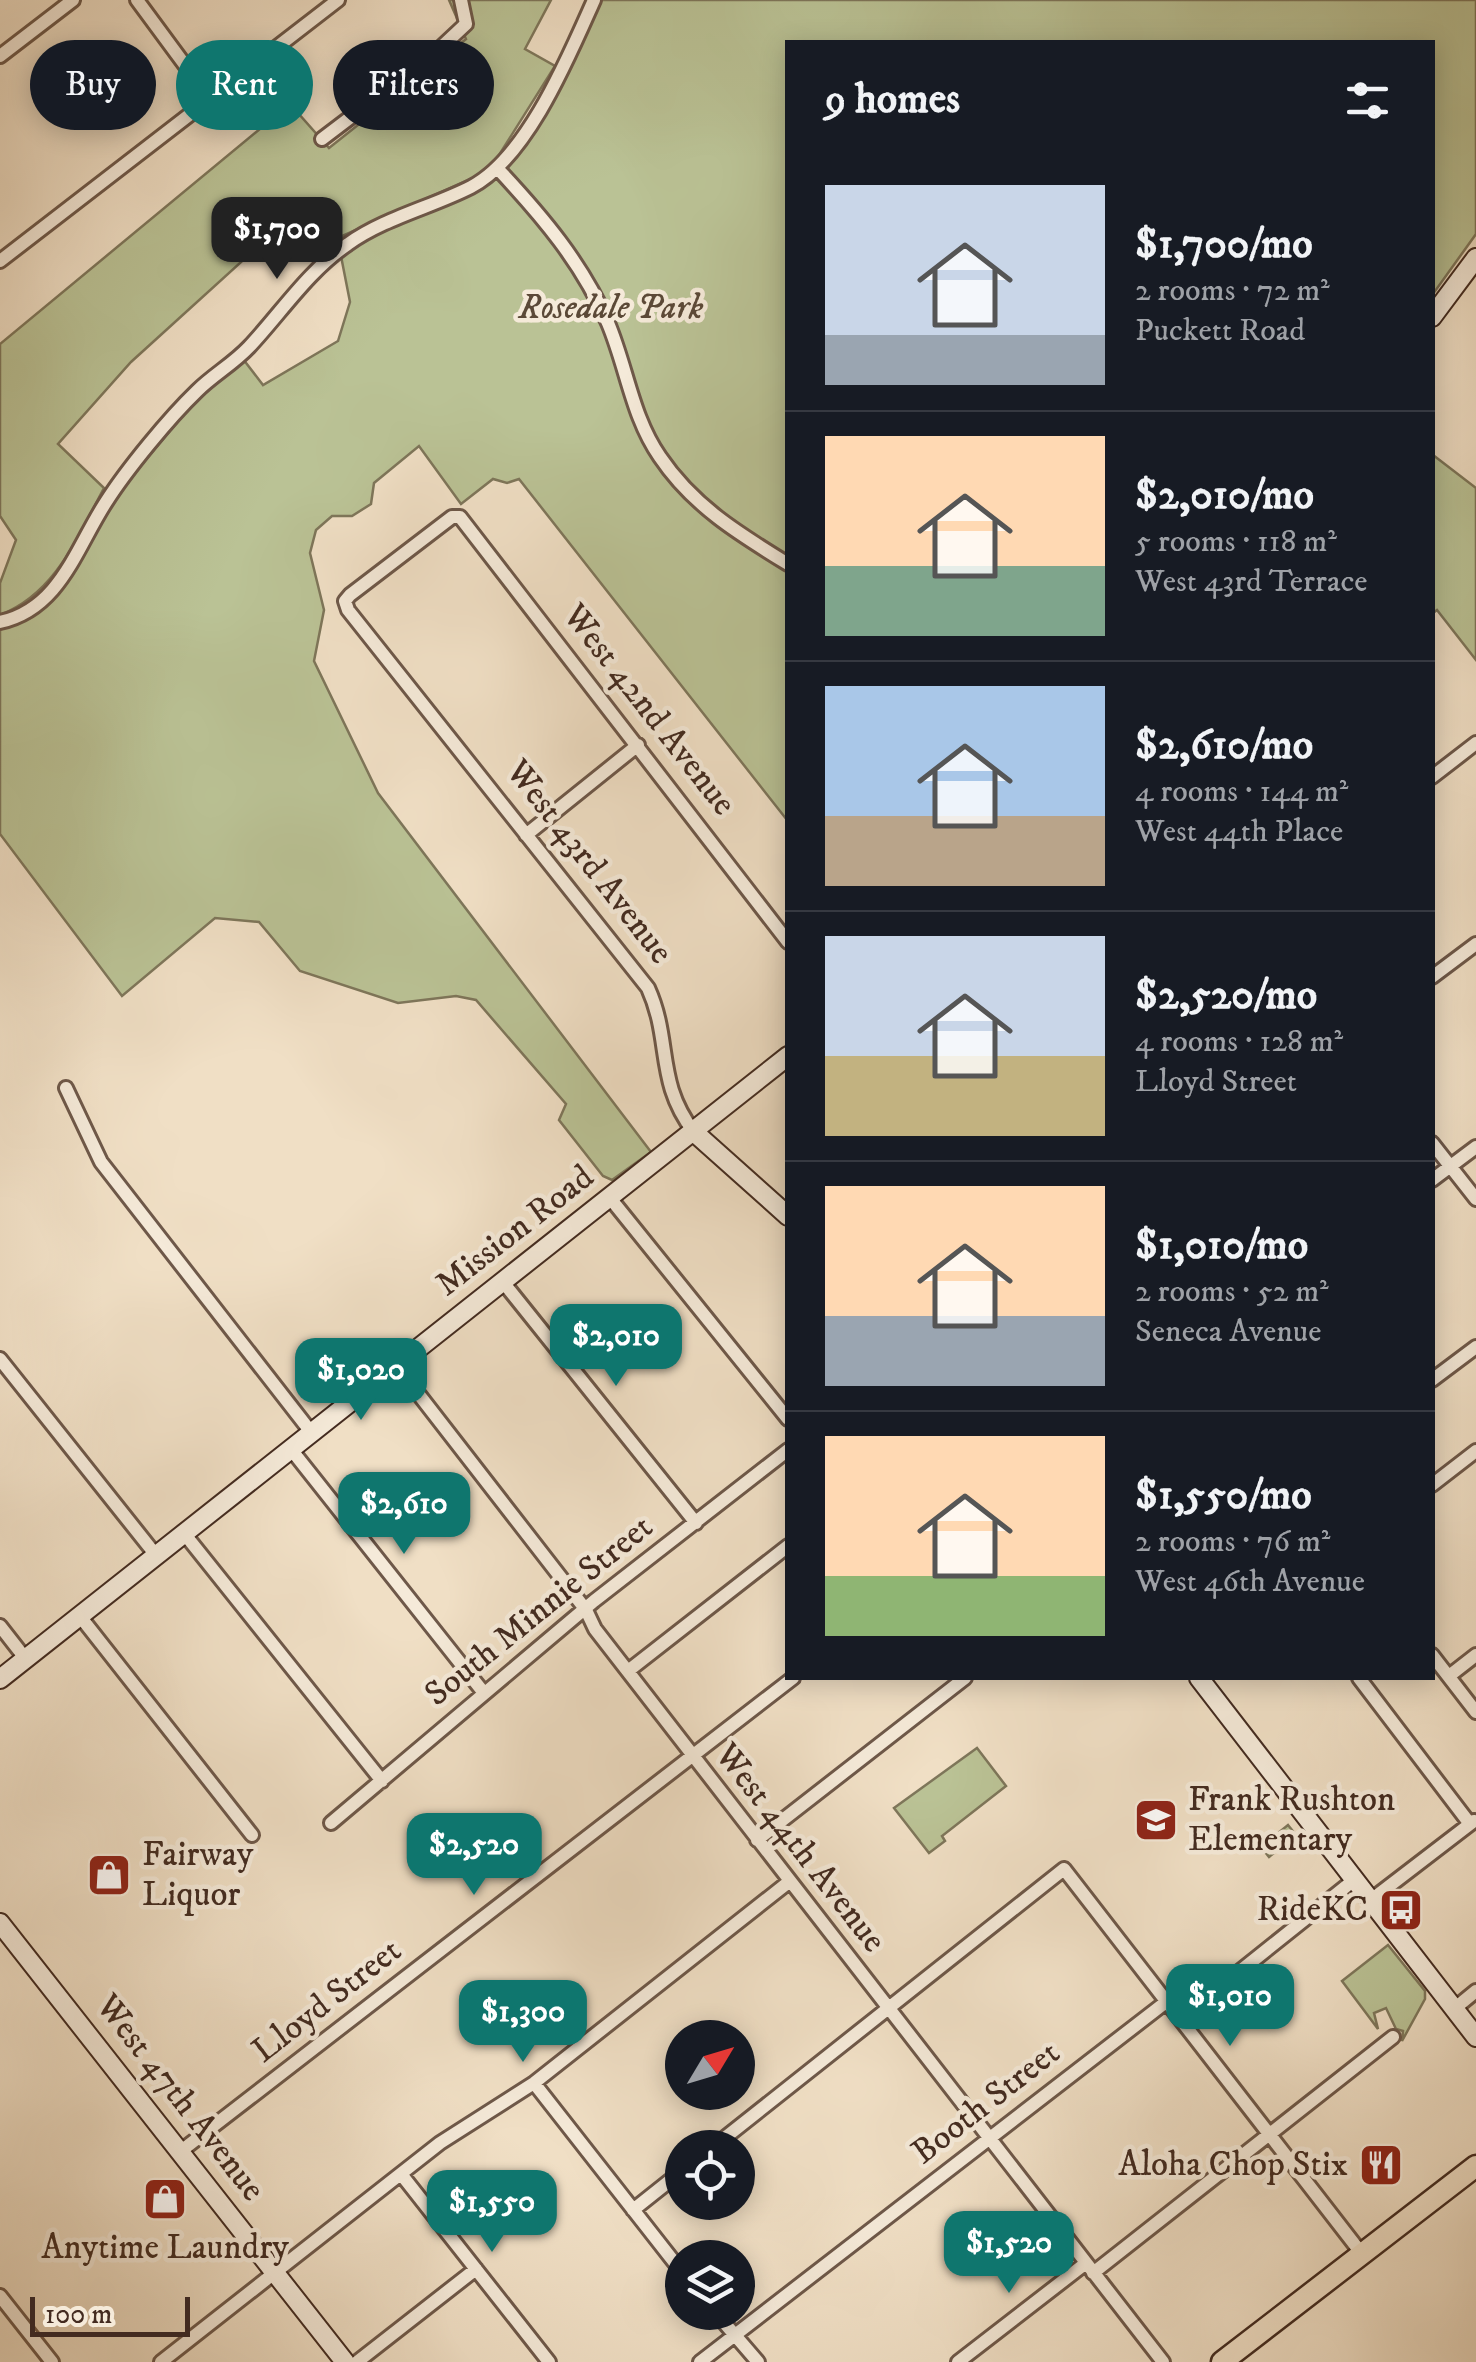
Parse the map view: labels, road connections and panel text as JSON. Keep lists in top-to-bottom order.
{
  "streets": {
    "street": [
      "West 42nd Avenue",
      "West 43rd Avenue",
      "Mission Road",
      "South Minnie Street",
      "West 44th Avenue",
      "Lloyd Street",
      "West 47th Avenue",
      "Booth Street"
    ]
  },
  "crossings": [
    ["West 42nd Avenue", "West 43rd Avenue"],
    ["West 43rd Avenue", "Mission Road"],
    ["Mission Road", "West 44th Avenue"],
    ["South Minnie Street", "West 44th Avenue"],
    ["West 44th Avenue", "Lloyd Street"],
    ["West 44th Avenue", "Booth Street"],
    ["Lloyd Street", "West 47th Avenue"]
  ],
  "parks": ["Rosedale Park"],
  "places": {
    "school or university": ["Frank Rushton Elementary"],
    "shop": ["Fairway Liquor", "Anytime Laundry"],
    "bus stop": ["RideKC"],
    "restaurant": ["Aloha Chop Stix"]
  },
  "scale_bar": "100 m",
  "north": "top right",
  "page": {
    "chip": ["Buy", "Rent", "Filters"],
    "heading": "9 homes",
    "list": [
      {
        "name": "$1,700/mo",
        "note": "2 rooms · 72 m² · Puckett Road"
      },
      {
        "name": "$2,010/mo",
        "note": "5 rooms · 118 m² · West 43rd Terrace"
      },
      {
        "name": "$2,610/mo",
        "note": "4 rooms · 144 m² · West 44th Place"
      },
      {
        "name": "$2,520/mo",
        "note": "4 rooms · 128 m² · Lloyd Street"
      },
      {
        "name": "$1,010/mo",
        "note": "2 rooms · 52 m² · Seneca Avenue"
      },
      {
        "name": "$1,550/mo",
        "note": "2 rooms · 76 m² · West 46th Avenue"
      }
    ],
    "price": [
      "$1,700",
      "$2,010",
      "$1,020",
      "$2,610",
      "$2,520",
      "$1,010",
      "$1,300",
      "$1,550",
      "$1,520"
    ],
    "scale": "100 m"
  }
}
